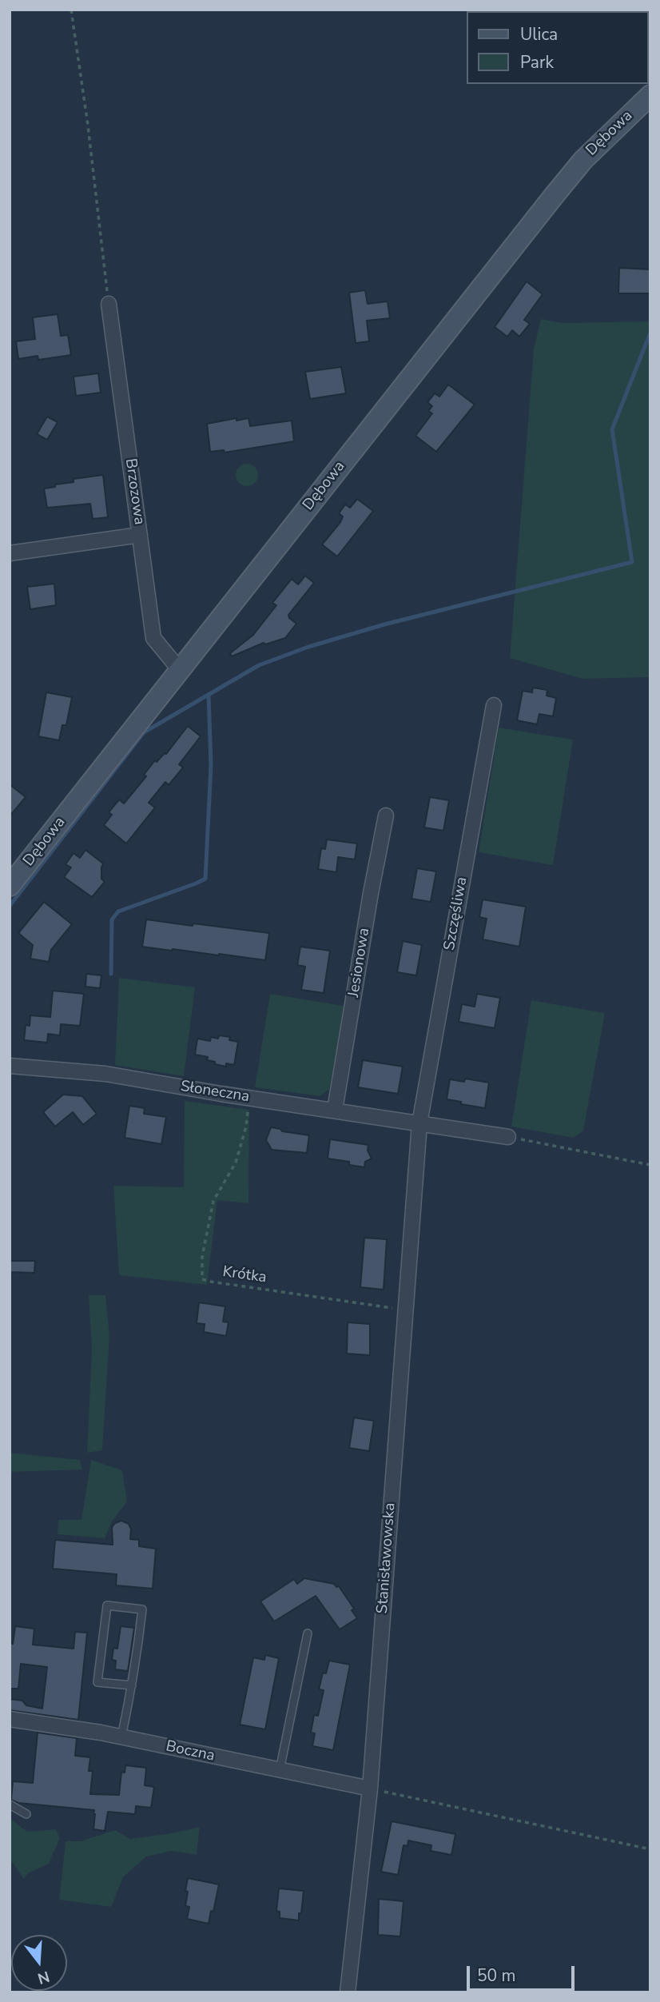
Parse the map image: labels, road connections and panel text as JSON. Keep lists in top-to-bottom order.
{
  "streets": {
    "street": [
      "Dębowa",
      "Brzozowa",
      "Szczęśliwa",
      "Jesionowa",
      "Słoneczna",
      "Stanisławowska",
      "Boczna"
    ],
    "path": ["Krótka"]
  },
  "crossings": [
    ["Dębowa", "Brzozowa"],
    ["Szczęśliwa", "Słoneczna"],
    ["Szczęśliwa", "Stanisławowska"],
    ["Jesionowa", "Słoneczna"],
    ["Słoneczna", "Krótka"],
    ["Słoneczna", "Stanisławowska"],
    ["Krótka", "Stanisławowska"],
    ["Stanisławowska", "Boczna"]
  ],
  "legend": ["Ulica", "Park"],
  "scale_bar": "50 m",
  "north": "bottom"
}
